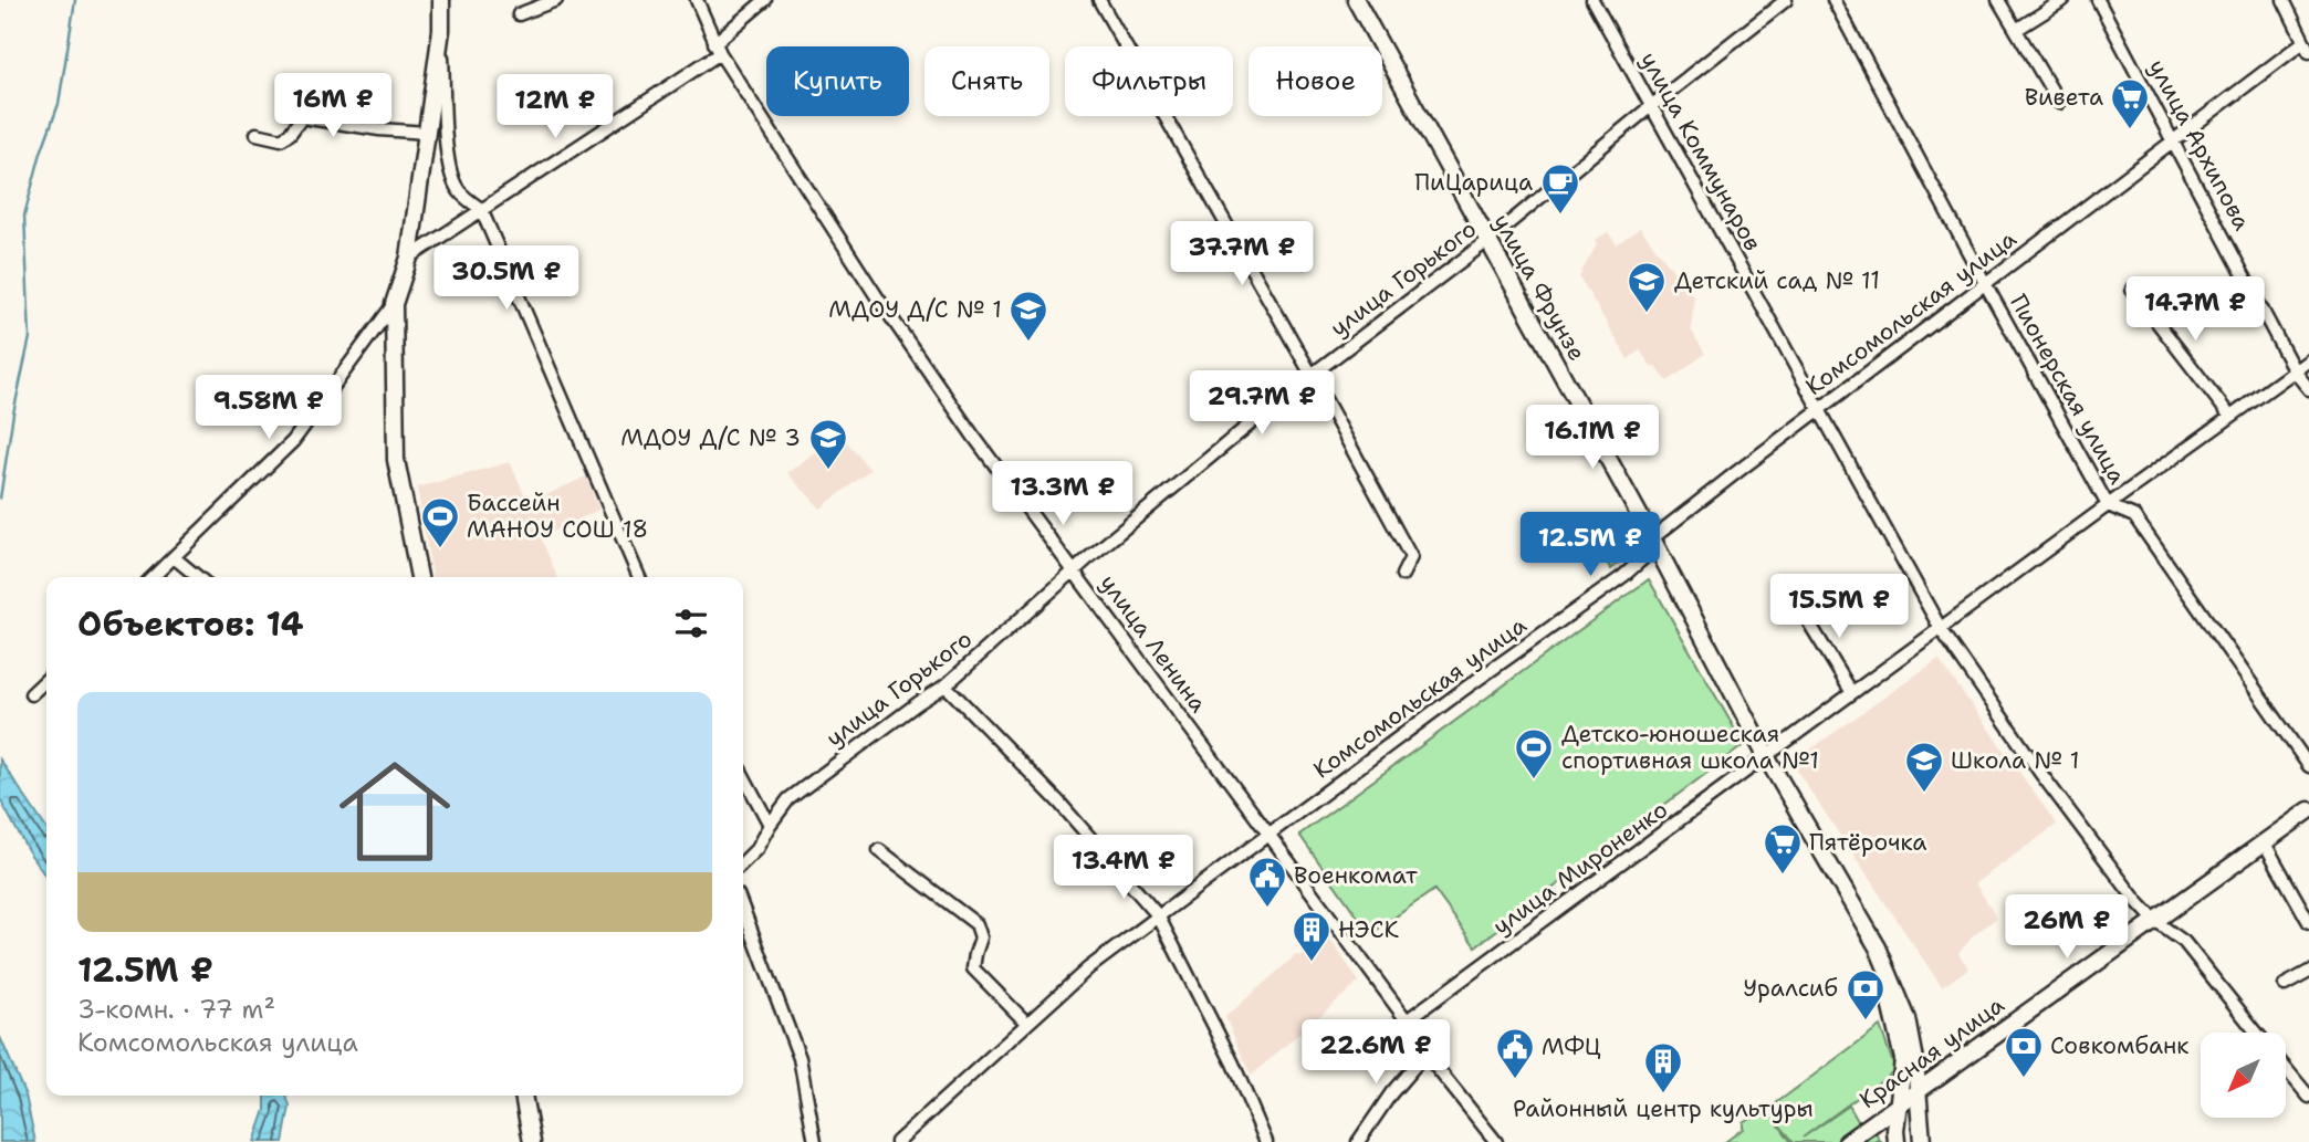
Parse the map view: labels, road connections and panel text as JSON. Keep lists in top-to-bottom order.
{
  "streets": {
    "main road": ["улица Фрунзе", "Красная улица"],
    "street": [
      "улица Архипова",
      "улица Коммунаров",
      "улица Горького",
      "Комсомольская улица",
      "Пионерская улица",
      "улица Ленина",
      "улица Мироненко"
    ]
  },
  "crossings": [
    ["улица Архипова", "Комсомольская улица"],
    ["улица Архипова", "улица Мироненко"],
    ["улица Коммунаров", "улица Горького"],
    ["улица Коммунаров", "Комсомольская улица"],
    ["улица Коммунаров", "улица Мироненко"],
    ["улица Коммунаров", "Красная улица"],
    ["улица Горького", "улица Фрунзе"],
    ["улица Горького", "улица Ленина"],
    ["улица Фрунзе", "Комсомольская улица"],
    ["улица Фрунзе", "улица Мироненко"],
    ["улица Фрунзе", "Красная улица"],
    ["Комсомольская улица", "Пионерская улица"],
    ["Комсомольская улица", "улица Ленина"],
    ["Пионерская улица", "улица Мироненко"],
    ["улица Ленина", "улица Мироненко"]
  ],
  "places": {
    "supermarket": ["Вивета", "Пятёрочка"],
    "cafe": ["ПиЦарица"],
    "school or university": [
      "Детский сад № 11",
      "МДОУ Д/С № 1",
      "МДОУ Д/С № 3",
      "Школа № 1"
    ],
    "sports": ["Бассейн МАНОУ СОШ 18", "Детско-юношеская спортивная школа №1"],
    "public building": ["Военкомат", "МФЦ"],
    "building": ["НЭСК", "Районный центр культуры"],
    "bank": ["Уралсиб", "Совкомбанк"]
  },
  "north": "bottom left",
  "page": {
    "chip": [
      "Купить",
      "Снять",
      "Фильтры",
      "Новое"
    ],
    "price": [
      "16M ₽",
      "12M ₽",
      "37.7M ₽",
      "30.5M ₽",
      "14.7M ₽",
      "29.7M ₽",
      "9.58M ₽",
      "16.1M ₽",
      "13.3M ₽",
      "12.5M ₽",
      "15.5M ₽",
      "13.4M ₽",
      "26M ₽",
      "22.6M ₽"
    ],
    "heading": "Объектов: 14",
    "list": [
      {
        "name": "12.5M ₽",
        "note": "3-комн. · 77 m² · Комсомольская улица"
      }
    ]
  }
}
